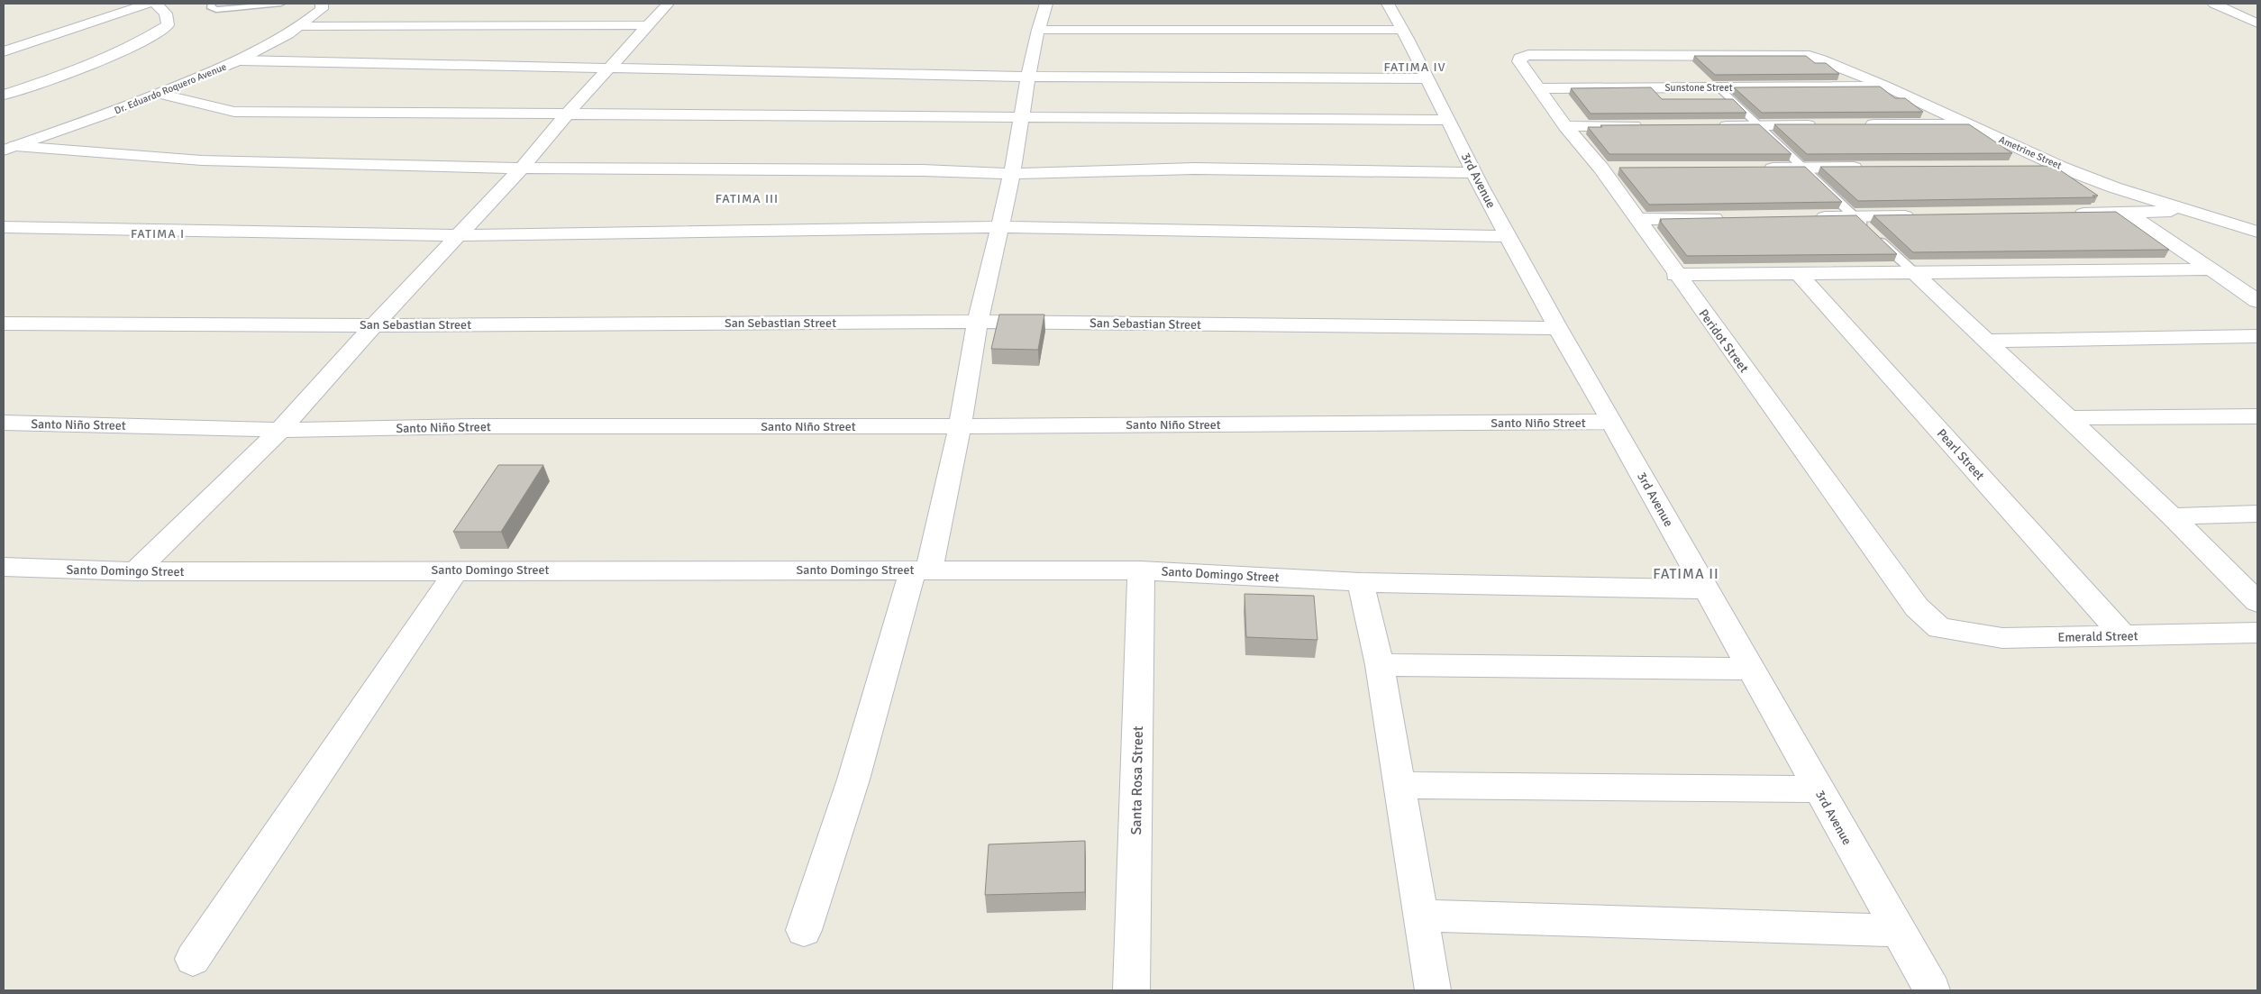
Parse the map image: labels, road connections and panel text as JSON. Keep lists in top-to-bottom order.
{
  "streets": {
    "street": [
      "Sunstone Street",
      "Dr. Eduardo Roquero Avenue",
      "Ametrine Street",
      "3rd Avenue",
      "San Sebastian Street",
      "Peridot Street",
      "Santo Niño Street",
      "Pearl Street",
      "Santo Domingo Street",
      "Emerald Street",
      "Santa Rosa Street"
    ]
  },
  "crossings": [
    ["Sunstone Street", "Ametrine Street"],
    ["Sunstone Street", "Peridot Street"],
    ["Ametrine Street", "Peridot Street"],
    ["3rd Avenue", "San Sebastian Street"],
    ["3rd Avenue", "Santo Niño Street"],
    ["3rd Avenue", "Santo Domingo Street"],
    ["Peridot Street", "Emerald Street"],
    ["Pearl Street", "Emerald Street"],
    ["Santo Domingo Street", "Santa Rosa Street"]
  ],
  "districts": [
    "FATIMA IV",
    "FATIMA III",
    "FATIMA I",
    "FATIMA II"
  ]
}
